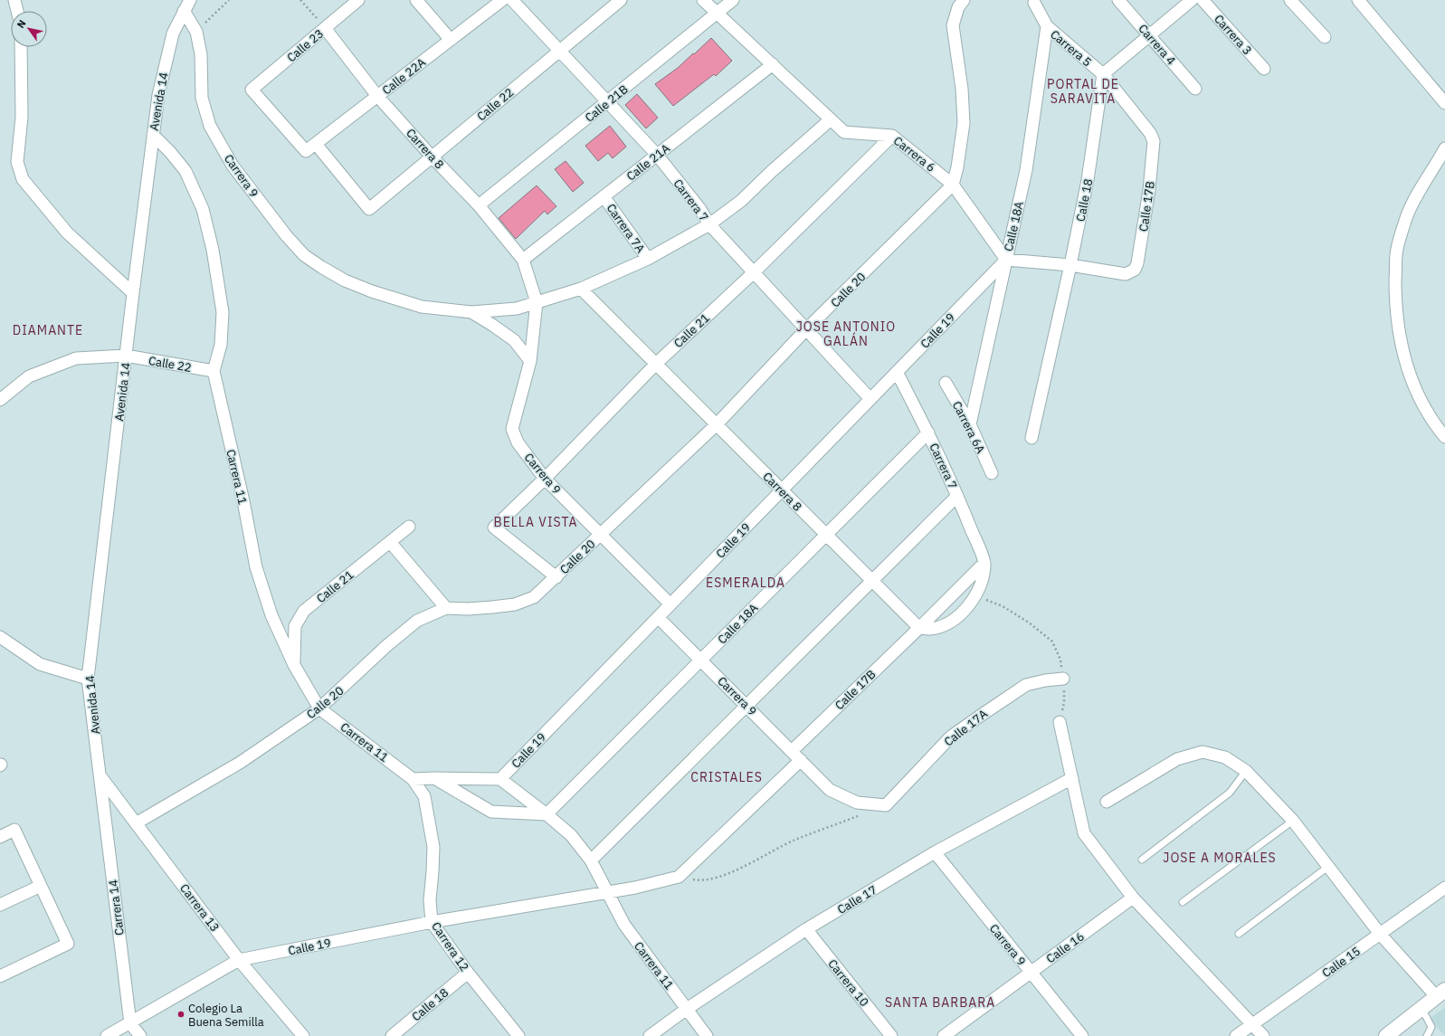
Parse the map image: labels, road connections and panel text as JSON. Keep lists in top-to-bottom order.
{
  "streets": {
    "street": [
      "Carrera 3",
      "Carrera 4",
      "Calle 23",
      "Carrera 5",
      "Calle 22A",
      "Avenida 14",
      "Calle 21B",
      "Calle 22",
      "Carrera 8",
      "Carrera 6",
      "Calle 21A",
      "Carrera 9",
      "Carrera 7",
      "Calle 18",
      "Calle 17B",
      "Calle 18A",
      "Carrera 7A",
      "Calle 20",
      "Calle 21",
      "Calle 19",
      "Carrera 6A",
      "Carrera 11",
      "Calle 17A",
      "Calle 17",
      "Carrera 14",
      "Carrera 13",
      "Carrera 12",
      "Calle 16",
      "Calle 15",
      "Carrera 10"
    ]
  },
  "crossings": [
    ["Calle 23", "Calle 22A"],
    ["Calle 23", "Carrera 8"],
    ["Carrera 5", "Calle 18"],
    ["Carrera 5", "Calle 17B"],
    ["Carrera 5", "Calle 18A"],
    ["Calle 22A", "Calle 22"],
    ["Calle 22A", "Carrera 8"],
    ["Avenida 14", "Calle 22"],
    ["Avenida 14", "Carrera 9"],
    ["Avenida 14", "Carrera 11"],
    ["Avenida 14", "Carrera 14"],
    ["Avenida 14", "Carrera 13"],
    ["Calle 21B", "Carrera 8"],
    ["Calle 21B", "Carrera 6"],
    ["Calle 21B", "Carrera 7"],
    ["Calle 22", "Carrera 8"],
    ["Calle 22", "Carrera 7"],
    ["Calle 22", "Carrera 11"],
    ["Carrera 8", "Calle 21A"],
    ["Carrera 8", "Carrera 9"],
    ["Carrera 8", "Calle 17B"],
    ["Carrera 8", "Calle 18A"],
    ["Carrera 8", "Calle 20"],
    ["Carrera 8", "Calle 21"],
    ["Carrera 8", "Calle 19"],
    ["Carrera 6", "Calle 21A"],
    ["Carrera 6", "Calle 18A"],
    ["Carrera 6", "Calle 20"],
    ["Carrera 6", "Calle 21"],
    ["Carrera 6", "Calle 19"],
    ["Calle 21A", "Carrera 7"],
    ["Calle 21A", "Carrera 7A"],
    ["Carrera 9", "Calle 17B"],
    ["Carrera 9", "Calle 18A"],
    ["Carrera 9", "Calle 20"],
    ["Carrera 9", "Calle 21"],
    ["Carrera 9", "Calle 19"],
    ["Carrera 9", "Calle 17A"],
    ["Carrera 9", "Calle 17"],
    ["Carrera 9", "Calle 16"],
    ["Carrera 7", "Calle 18A"],
    ["Carrera 7", "Calle 20"],
    ["Carrera 7", "Calle 21"],
    ["Carrera 7", "Calle 19"],
    ["Calle 18", "Calle 17B"],
    ["Calle 18", "Carrera 12"],
    ["Calle 18A", "Calle 19"],
    ["Calle 18A", "Carrera 6A"],
    ["Calle 18A", "Carrera 11"],
    ["Calle 20", "Calle 21"],
    ["Calle 20", "Carrera 11"],
    ["Calle 20", "Carrera 13"],
    ["Calle 21", "Carrera 11"],
    ["Calle 19", "Carrera 11"],
    ["Calle 19", "Carrera 14"],
    ["Calle 19", "Carrera 13"],
    ["Calle 19", "Carrera 12"],
    ["Carrera 11", "Calle 17"],
    ["Carrera 11", "Carrera 12"],
    ["Calle 17", "Carrera 10"],
    ["Carrera 14", "Carrera 13"]
  ],
  "districts": [
    "PORTAL DE SARAVITA",
    "JOSE ANTONIO GALÁN",
    "DIAMANTE",
    "BELLA VISTA",
    "ESMERALDA",
    "CRISTALES",
    "JOSE A MORALES",
    "SANTA BARBARA"
  ],
  "places": ["Colegio La Buena Semilla"],
  "north": "top left"
}
